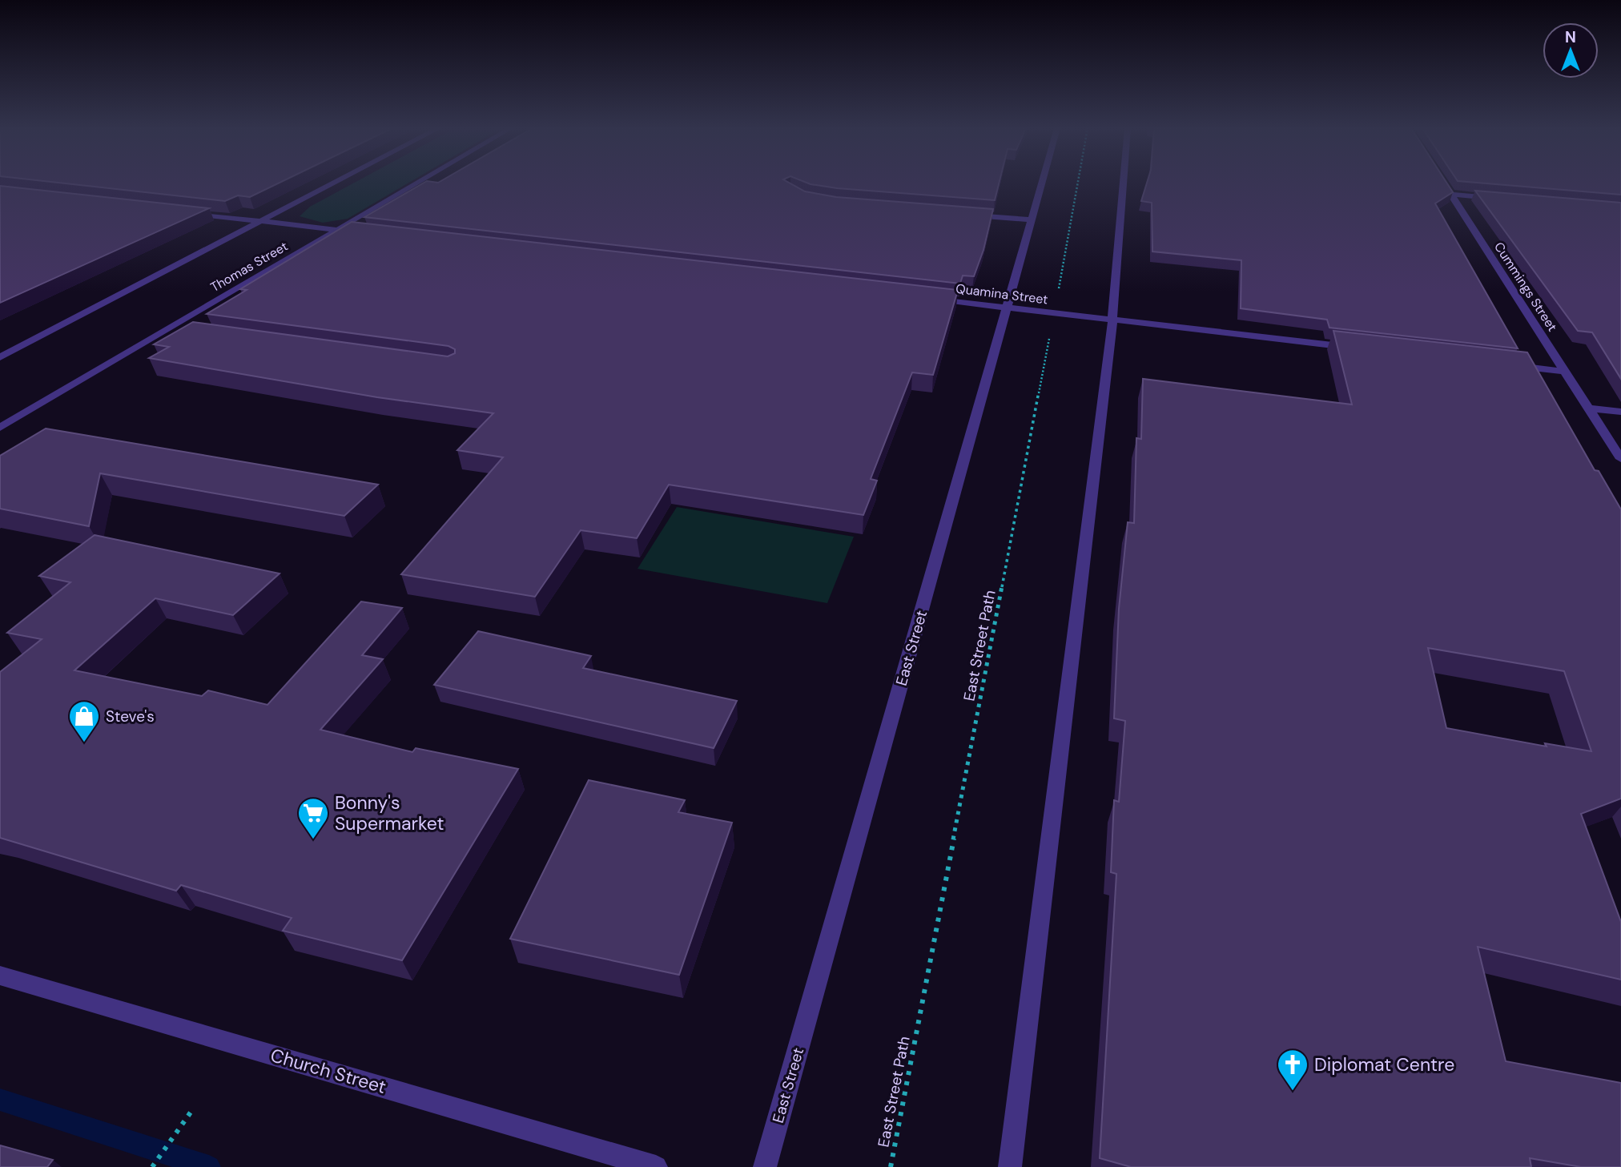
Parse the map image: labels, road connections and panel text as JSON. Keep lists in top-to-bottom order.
{
  "streets": {
    "street": [
      "Thomas Street",
      "Cummings Street",
      "Quamina Street",
      "East Street",
      "Church Street"
    ],
    "path": ["East Street Path"]
  },
  "crossings": [
    ["Quamina Street", "East Street Path"],
    ["Quamina Street", "East Street"]
  ],
  "places": {
    "shop": ["Steve's"],
    "supermarket": ["Bonny's Supermarket"],
    "church": ["Diplomat Centre"]
  },
  "north": "top"
}
